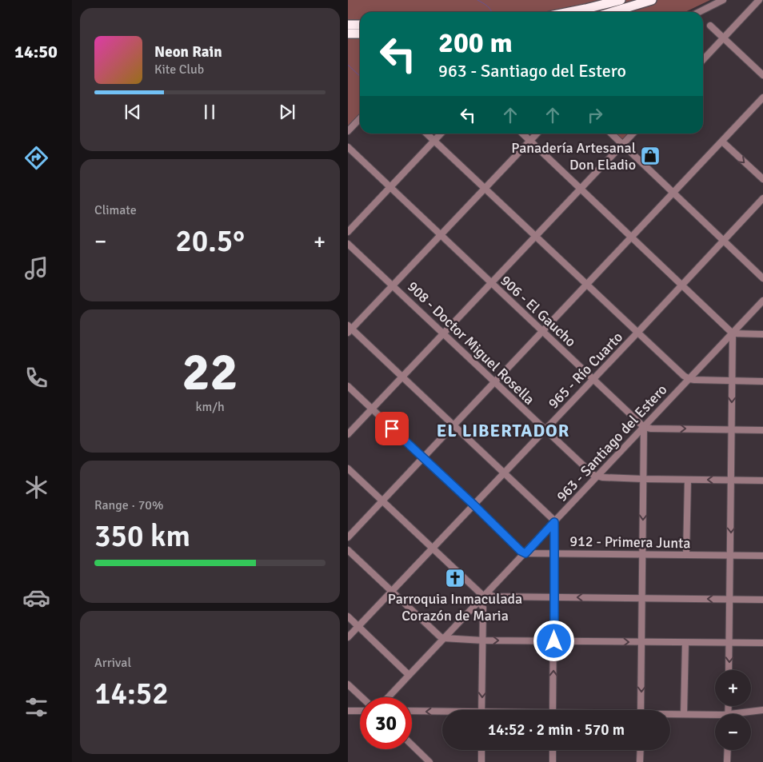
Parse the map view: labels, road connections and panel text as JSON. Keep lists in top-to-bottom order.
{
  "streets": {
    "street": [
      "906 - El Gaucho",
      "908 - Doctor Miguel Rosella",
      "965 - Río Cuarto",
      "963 - Santiago del Estero",
      "912 - Primera Junta"
    ]
  },
  "crossings": [
    ["906 - El Gaucho", "965 - Río Cuarto"],
    ["906 - El Gaucho", "963 - Santiago del Estero"],
    ["908 - Doctor Miguel Rosella", "965 - Río Cuarto"],
    ["908 - Doctor Miguel Rosella", "963 - Santiago del Estero"],
    ["963 - Santiago del Estero", "912 - Primera Junta"]
  ],
  "districts": ["EL LIBERTADOR"],
  "places": {
    "shop": ["Panadería Artesanal Don Eladio"],
    "church": ["Parroquia Inmaculada Corazón de Maria"]
  },
  "page": {
    "tabs": "14:50",
    "turn": ["200 m", "963 - Santiago del Estero"],
    "song": ["Neon Rain", "Kite Club"],
    "tile": [
      "Climate",
      ["22", "km/h"],
      ["Range · 70%", "350 km"],
      ["Arrival", "14:52"]
    ],
    "heat": ["−", "20.5°", "+"],
    "map_buttons": ["+", "−"],
    "limit": "30",
    "trip": "14:52 · 2 min · 570 m"
  }
}
